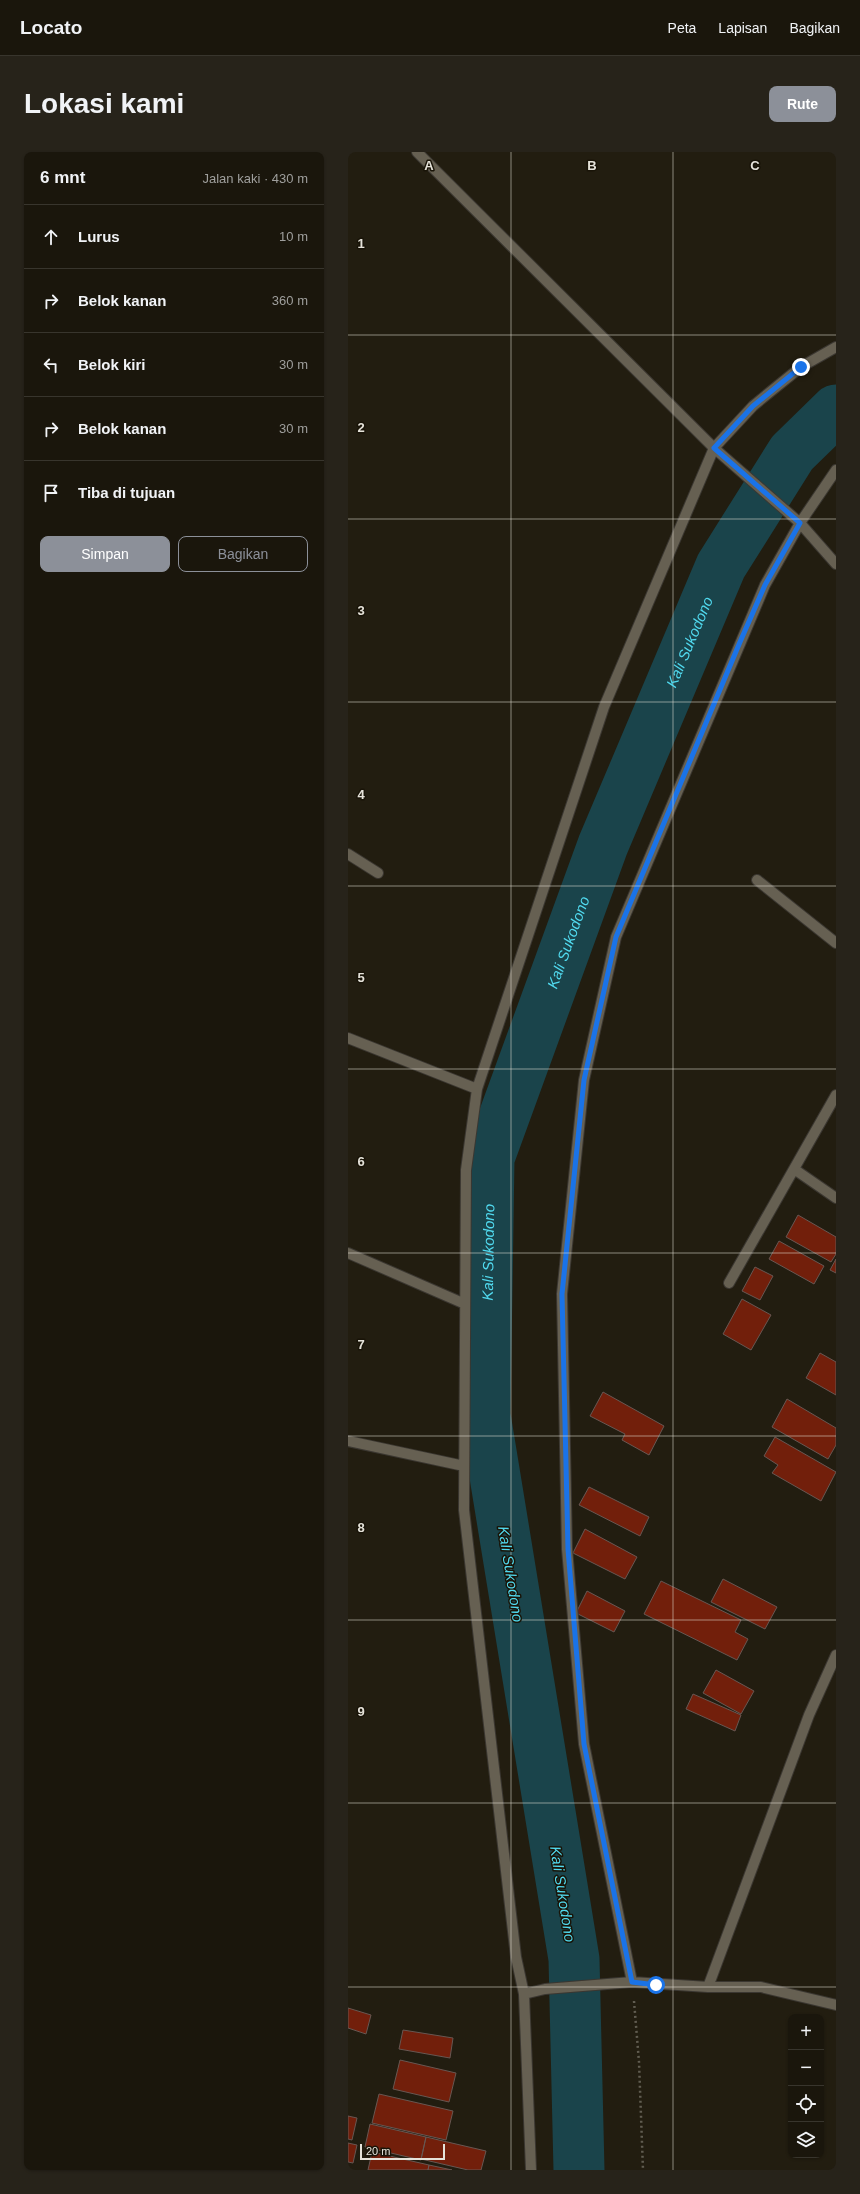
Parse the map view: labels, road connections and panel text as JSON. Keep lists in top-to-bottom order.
{
  "water": ["Kali Sukodono"],
  "scale_bar": "20 m",
  "page": {
    "header": "Locato",
    "nav": ["Peta", "Lapisan", "Bagikan"],
    "buttons": [
      "Rute",
      ["Simpan", "Bagikan"]
    ],
    "title": "Lokasi kami",
    "heading": ["6 mnt", "Jalan kaki · 430 m"],
    "list": [
      ["Lurus", "10 m"],
      ["Belok kanan", "360 m"],
      ["Belok kiri", "30 m"],
      ["Belok kanan", "30 m"],
      "Tiba di tujuan"
    ],
    "map_buttons": ["+", "−"],
    "scale": "20 m"
  },
  "grid": {
    "columns": ["A", "B", "C"],
    "rows": [
      "1",
      "2",
      "3",
      "4",
      "5",
      "6",
      "7",
      "8",
      "9"
    ]
  }
}
